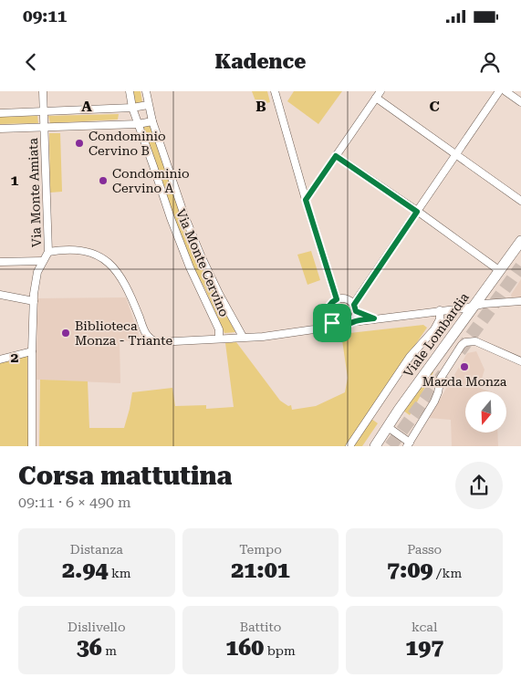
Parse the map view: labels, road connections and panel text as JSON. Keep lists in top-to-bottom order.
{
  "streets": {
    "main road": ["Viale Lombardia"],
    "street": ["Via Monte Amiata", "Via Monte Cervino"]
  },
  "places": [
    "Condominio Cervino B",
    "Condominio Cervino A",
    "Biblioteca Monza - Triante",
    "Mazda Monza"
  ],
  "north": "bottom",
  "page": {
    "status": "09:11",
    "header": "Kadence",
    "heading": ["Corsa mattutina", "09:11 · 6 × 490 m"],
    "stats": [
      ["Distanza", "2.94 km"],
      ["Tempo", "21:01"],
      ["Passo", "7:09 /km"],
      ["Dislivello", "36 m"],
      ["Battito", "160 bpm"],
      ["kcal", "197"]
    ]
  },
  "grid": {
    "columns": ["A", "B", "C"],
    "rows": ["1", "2"]
  }
}
